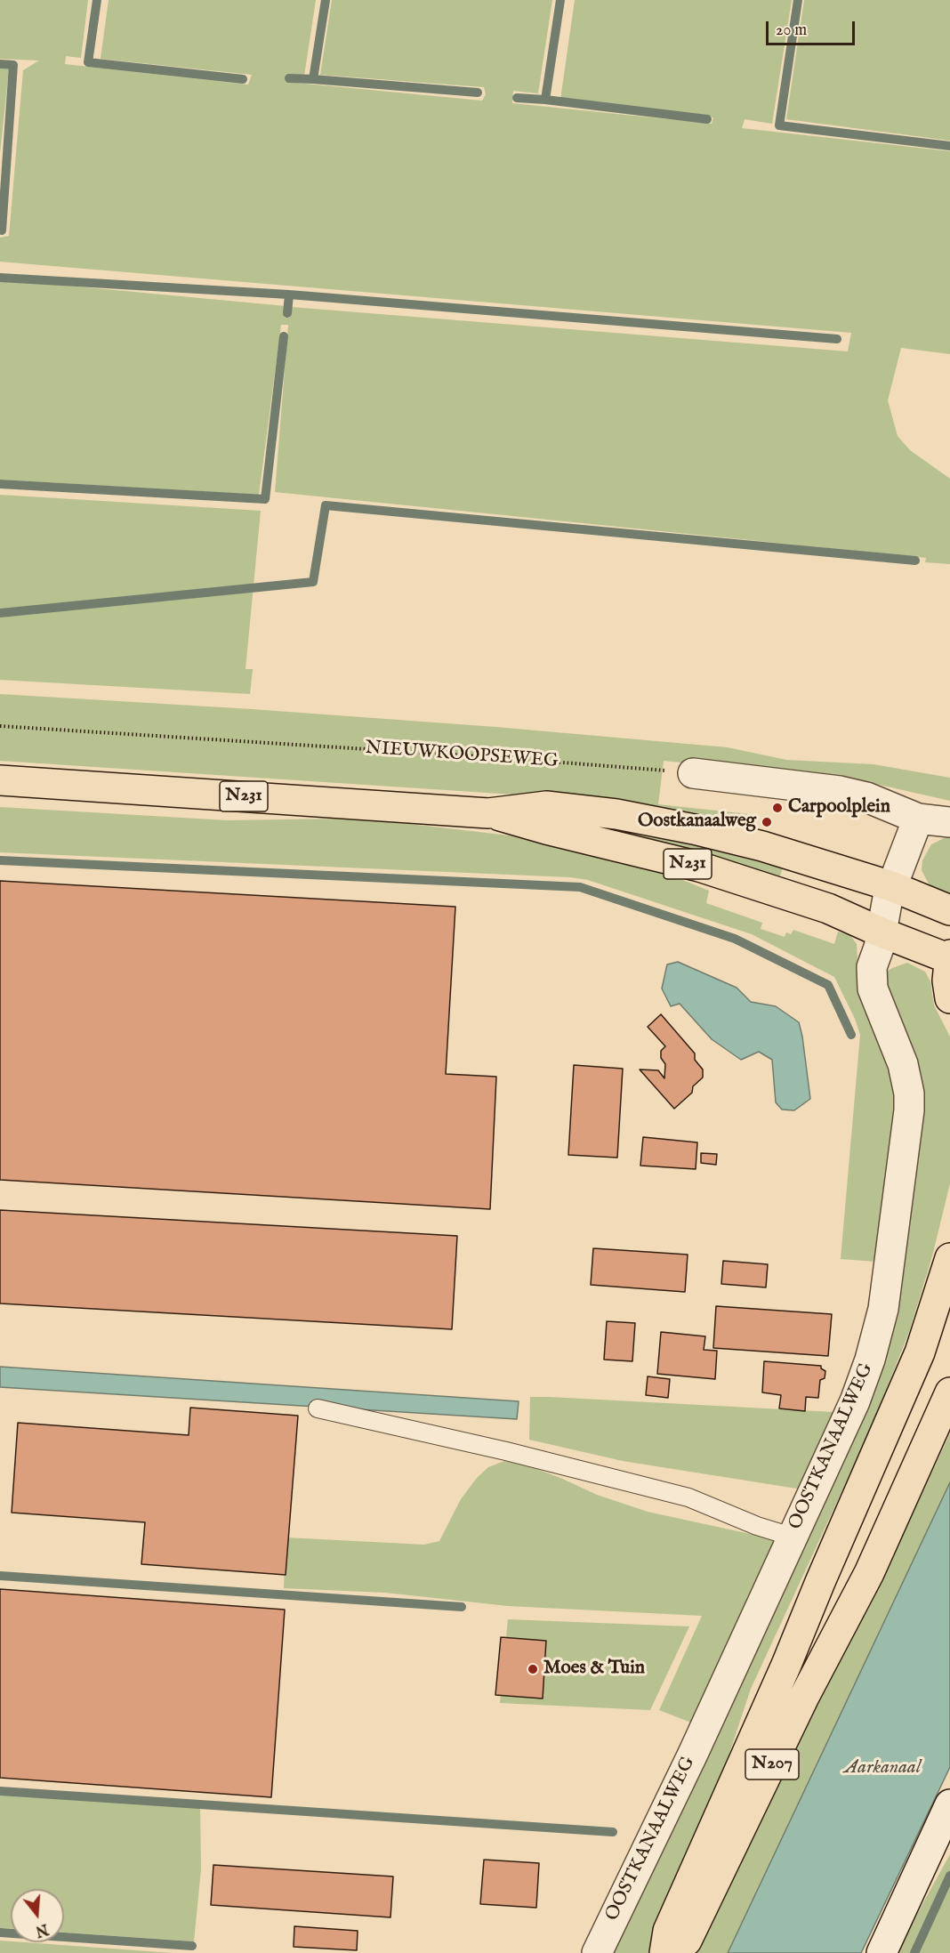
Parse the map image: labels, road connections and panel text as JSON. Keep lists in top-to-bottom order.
{
  "streets": {
    "main road": ["N231", "N207"],
    "street": ["OOSTKANAALWEG"],
    "path": ["NIEUWKOOPSEWEG"]
  },
  "crossings": [
    ["N231", "OOSTKANAALWEG"]
  ],
  "water": ["Aarkanaal"],
  "places": ["Carpoolplein", "Oostkanaalweg", "Moes & Tuin"],
  "scale_bar": "20 m",
  "north": "bottom"
}
